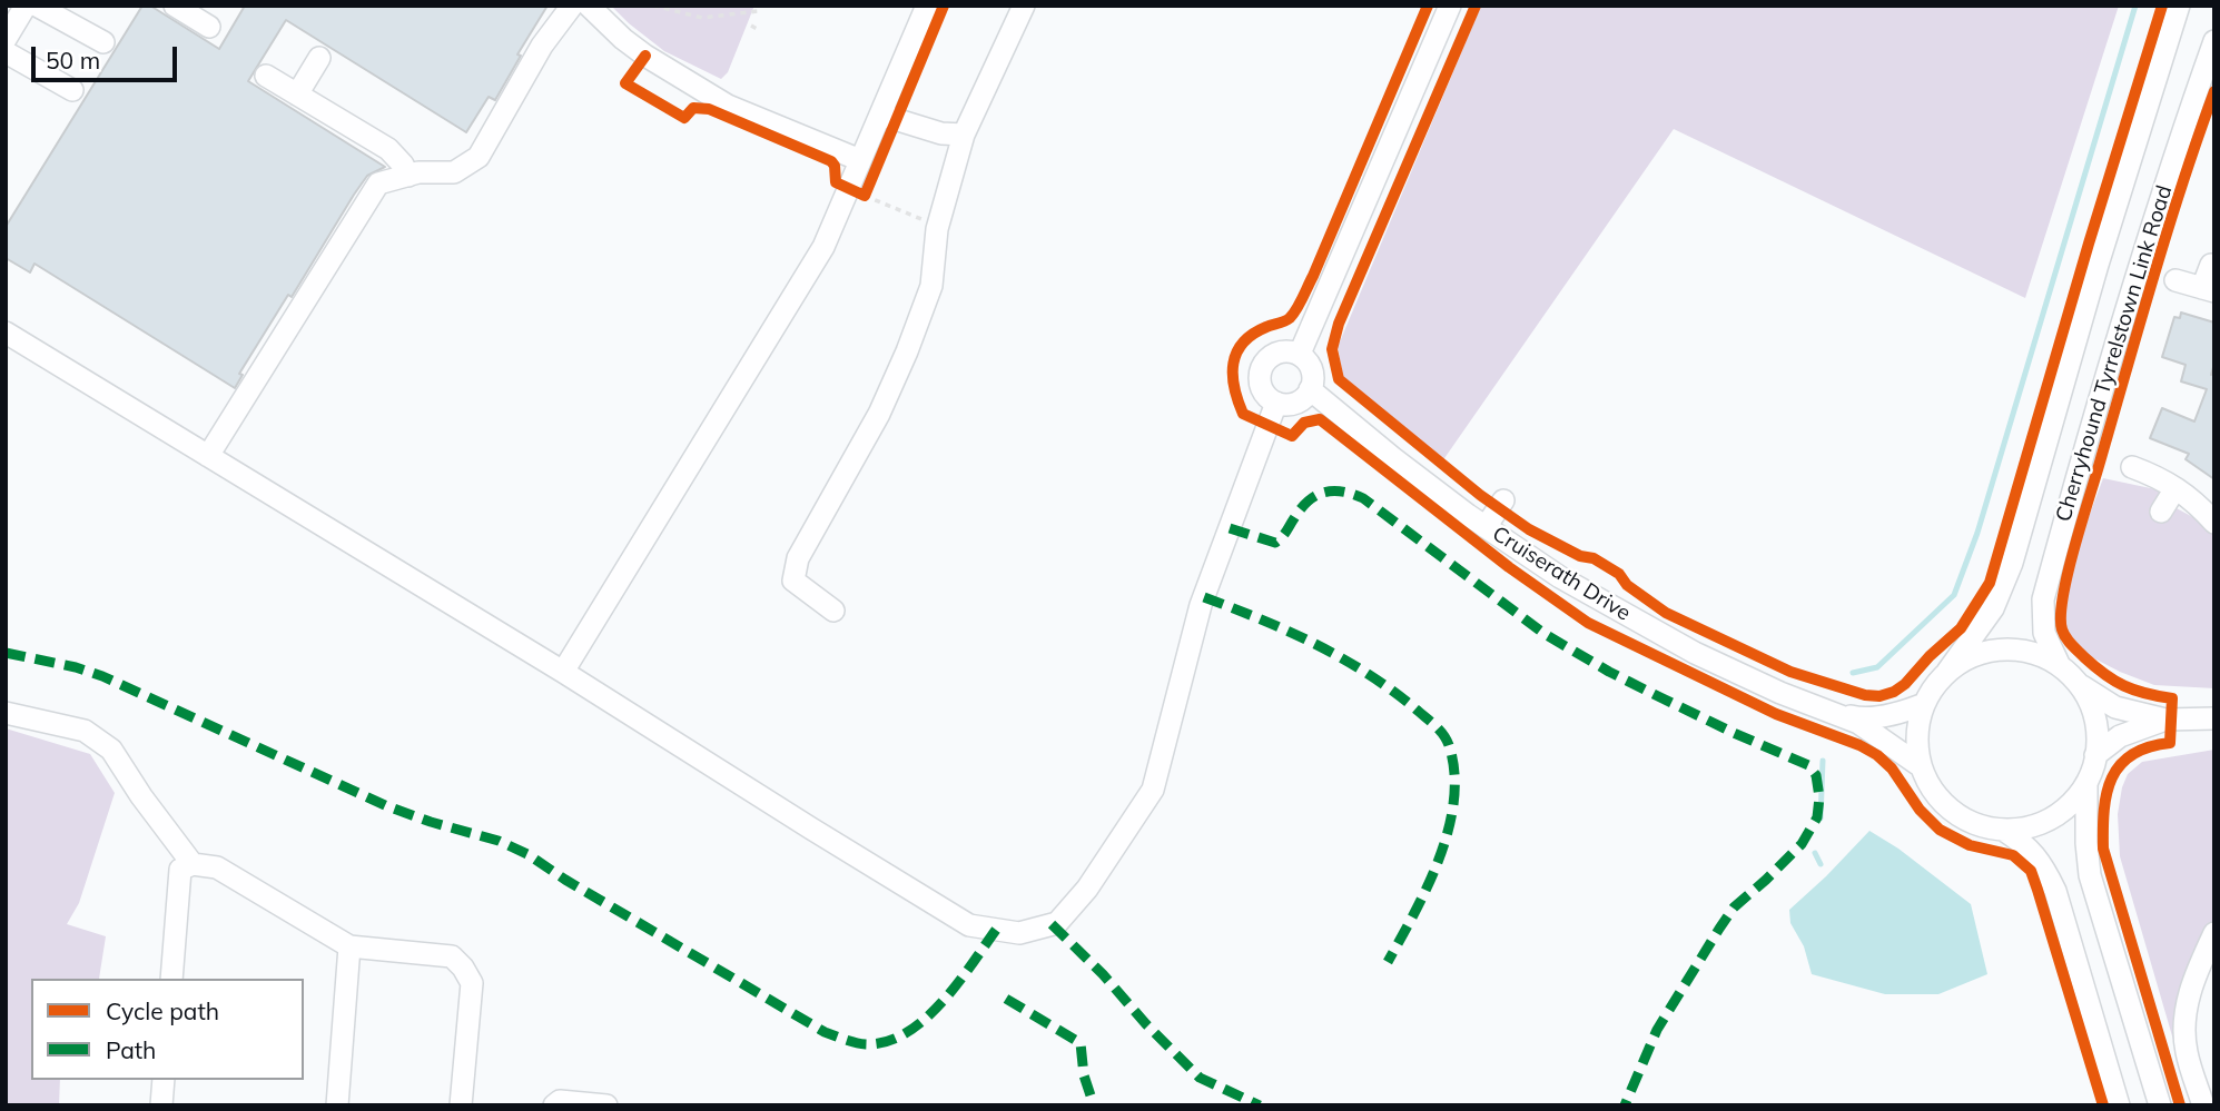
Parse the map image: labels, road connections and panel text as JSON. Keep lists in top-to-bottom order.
{
  "streets": {
    "street": ["Cherryhound Tyrrelstown Link Road", "Cruiserath Drive"]
  },
  "crossings": [
    ["Cherryhound Tyrrelstown Link Road", "Cruiserath Drive"]
  ],
  "legend": ["Cycle path", "Path"],
  "scale_bar": "50 m"
}
